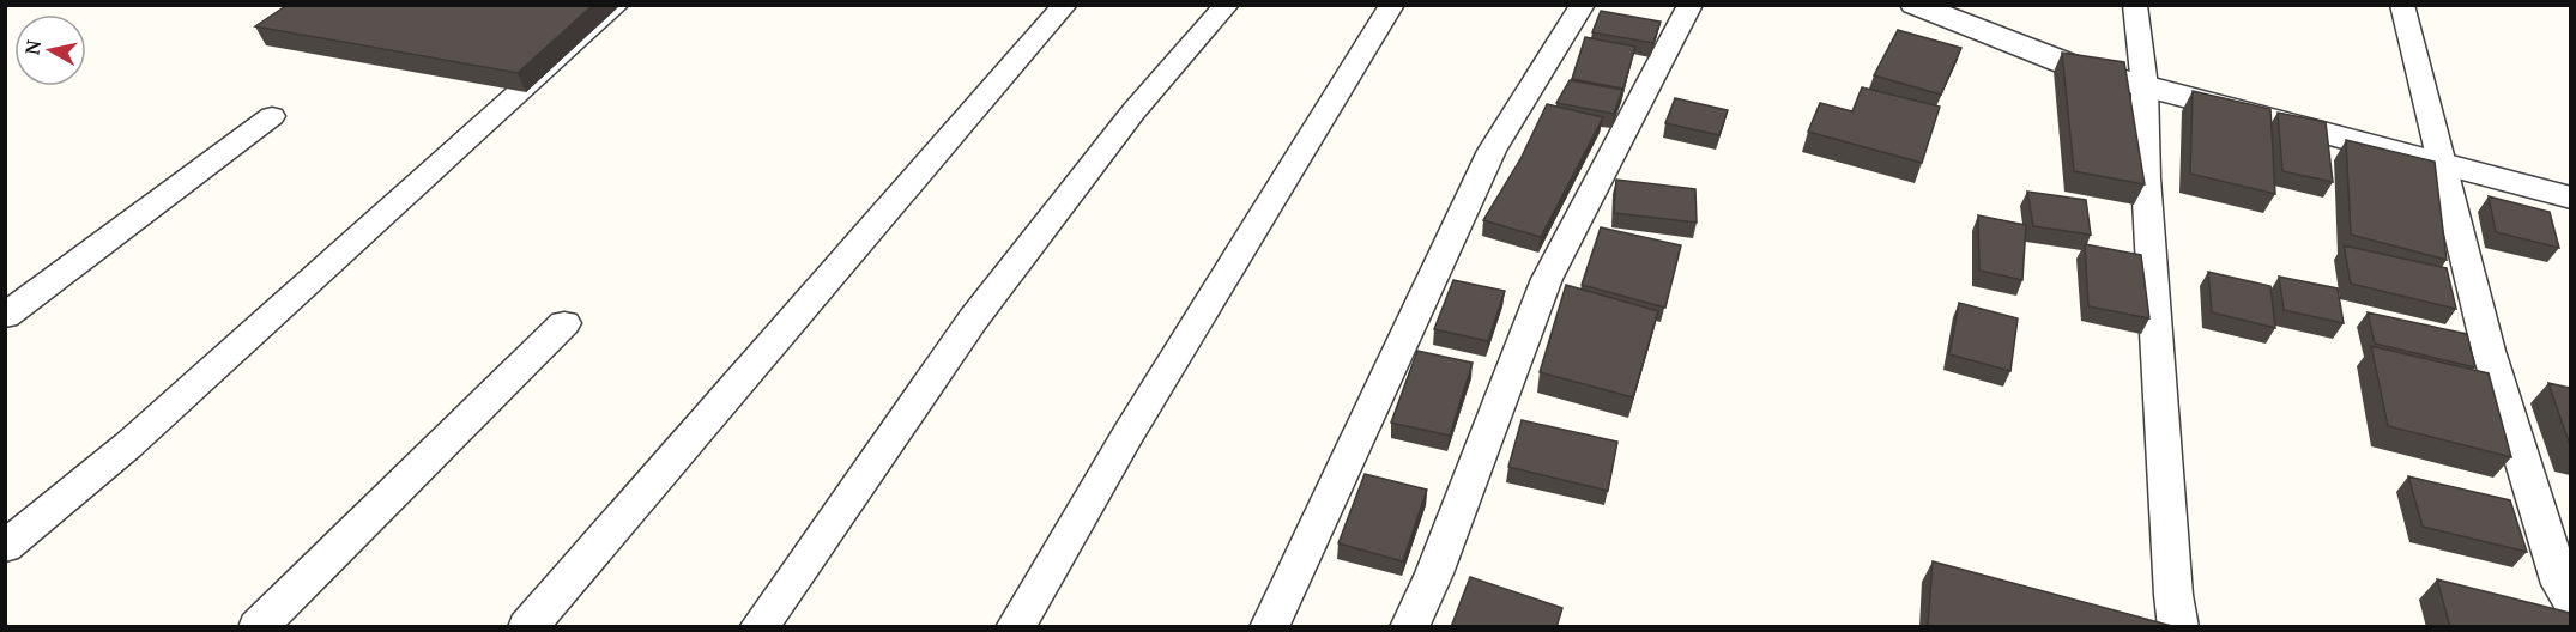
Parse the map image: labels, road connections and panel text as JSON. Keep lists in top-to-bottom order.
{
  "north": "left"
}
